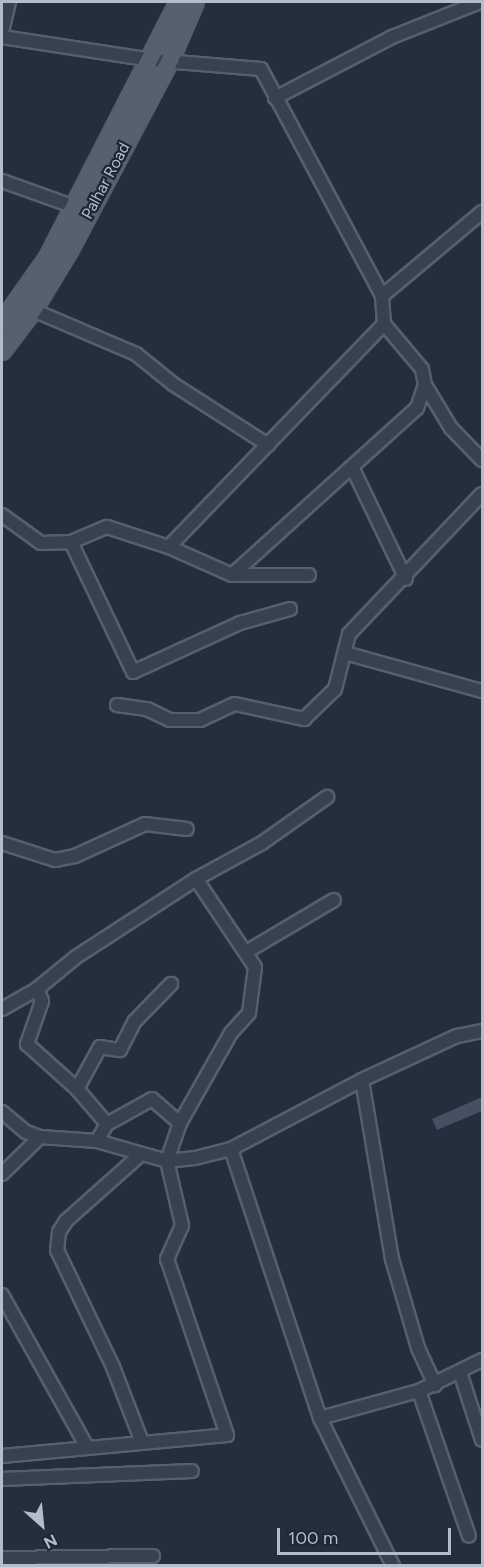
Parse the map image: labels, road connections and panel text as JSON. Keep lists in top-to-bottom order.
{
  "streets": {
    "main road": ["Palhar Road"]
  },
  "scale_bar": "100 m",
  "north": "bottom right"
}
